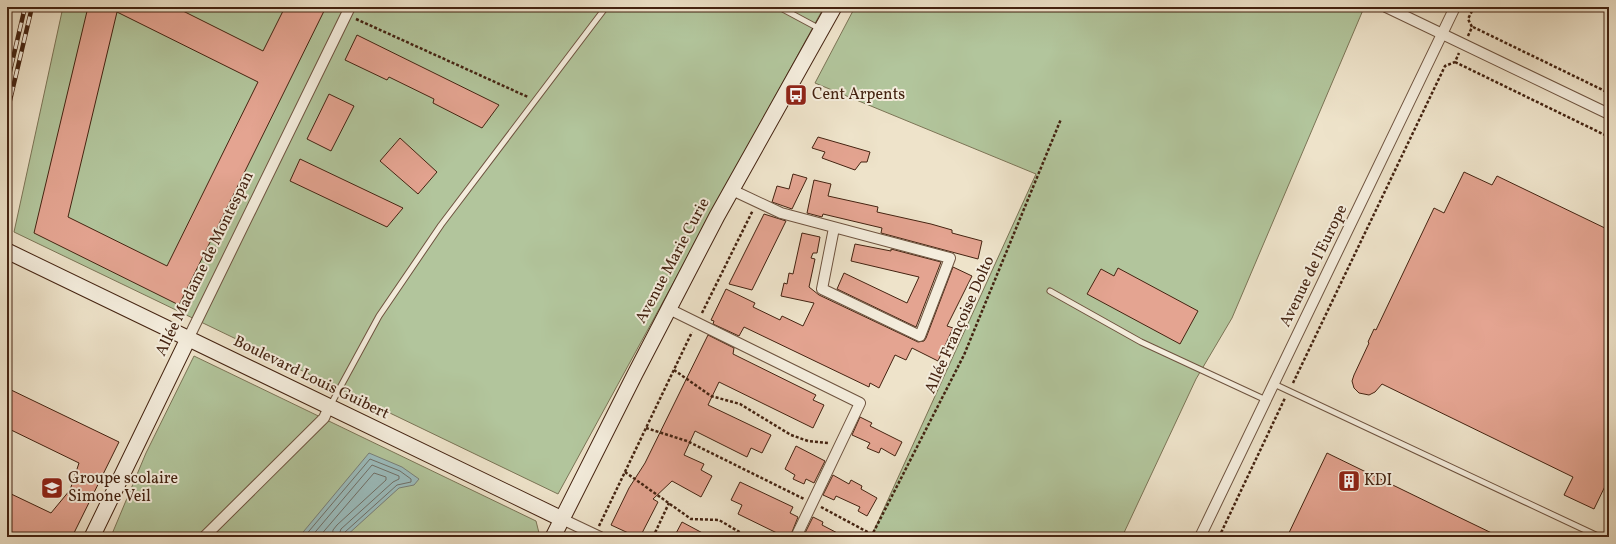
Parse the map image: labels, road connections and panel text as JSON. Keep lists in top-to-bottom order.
{
  "streets": {
    "street": [
      "Avenue Marie Curie",
      "Allée Madame de Montespan",
      "Avenue de l'Europe",
      "Boulevard Louis Guibert"
    ],
    "path": ["Allée Françoise Dolto"]
  },
  "crossings": [
    ["Avenue Marie Curie", "Boulevard Louis Guibert"],
    ["Allée Madame de Montespan", "Boulevard Louis Guibert"]
  ],
  "places": {
    "bus stop": ["Cent Arpents"],
    "building": ["KDI"],
    "school or university": ["Groupe scolaire Simone Veil"]
  }
}
